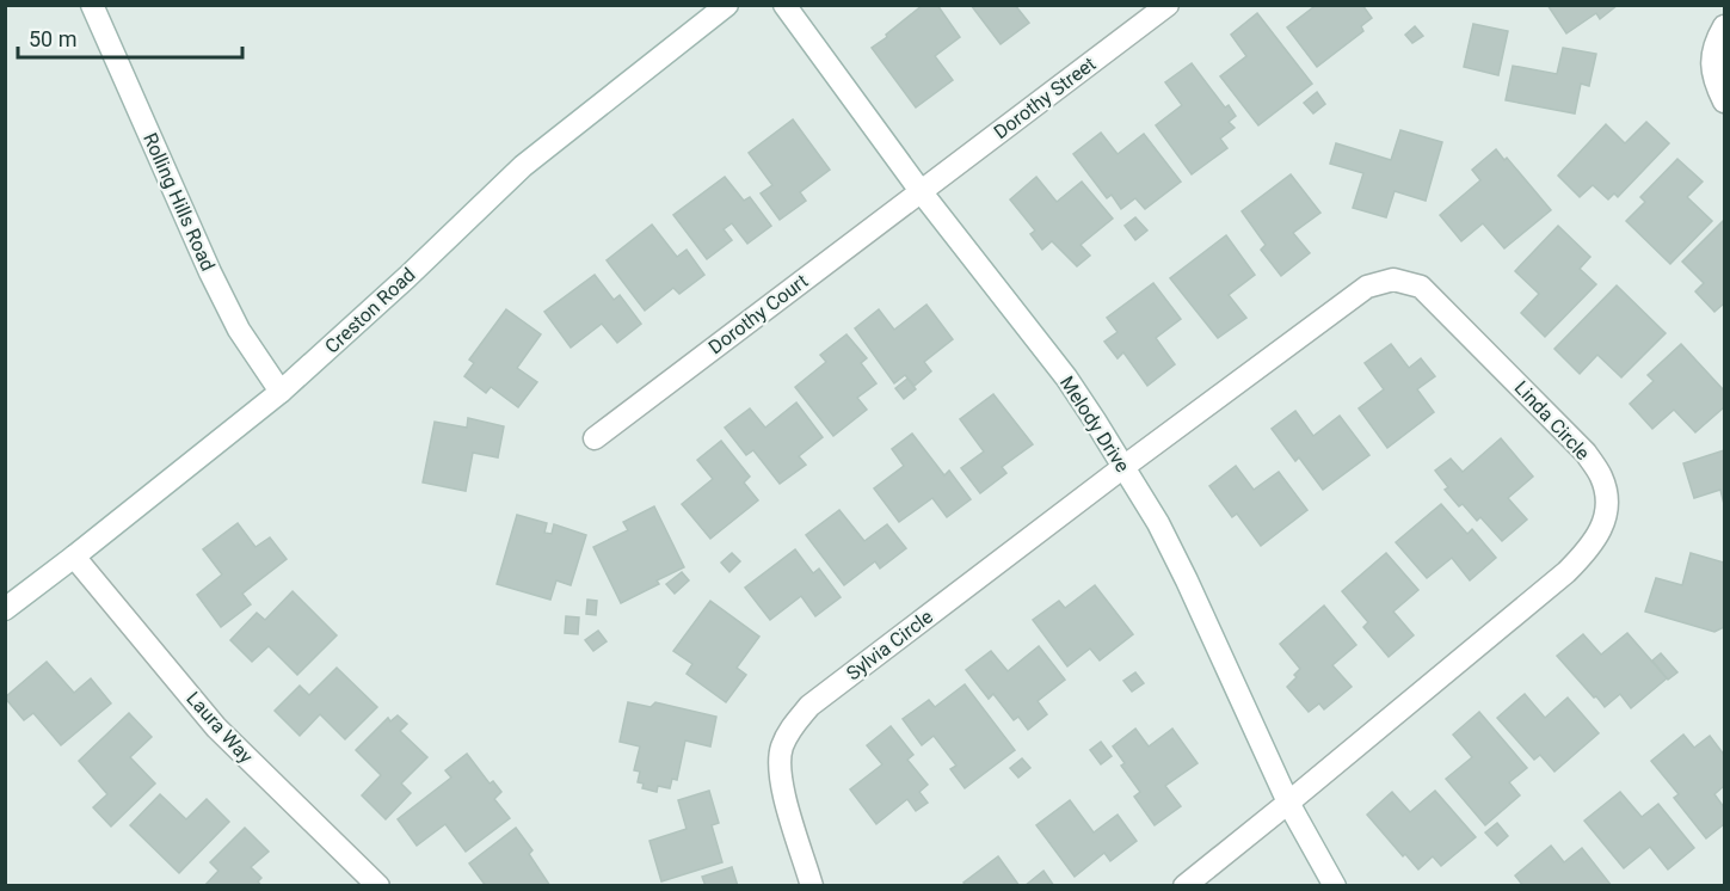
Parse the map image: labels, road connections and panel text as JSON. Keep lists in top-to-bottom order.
{
  "streets": {
    "street": [
      "Dorothy Street",
      "Rolling Hills Road",
      "Creston Road",
      "Dorothy Court",
      "Linda Circle",
      "Melody Drive",
      "Sylvia Circle",
      "Laura Way"
    ]
  },
  "crossings": [
    ["Dorothy Street", "Dorothy Court"],
    ["Dorothy Street", "Melody Drive"],
    ["Rolling Hills Road", "Creston Road"],
    ["Creston Road", "Laura Way"],
    ["Dorothy Court", "Melody Drive"],
    ["Linda Circle", "Melody Drive"],
    ["Linda Circle", "Sylvia Circle"],
    ["Melody Drive", "Sylvia Circle"]
  ],
  "scale_bar": "50 m"
}
